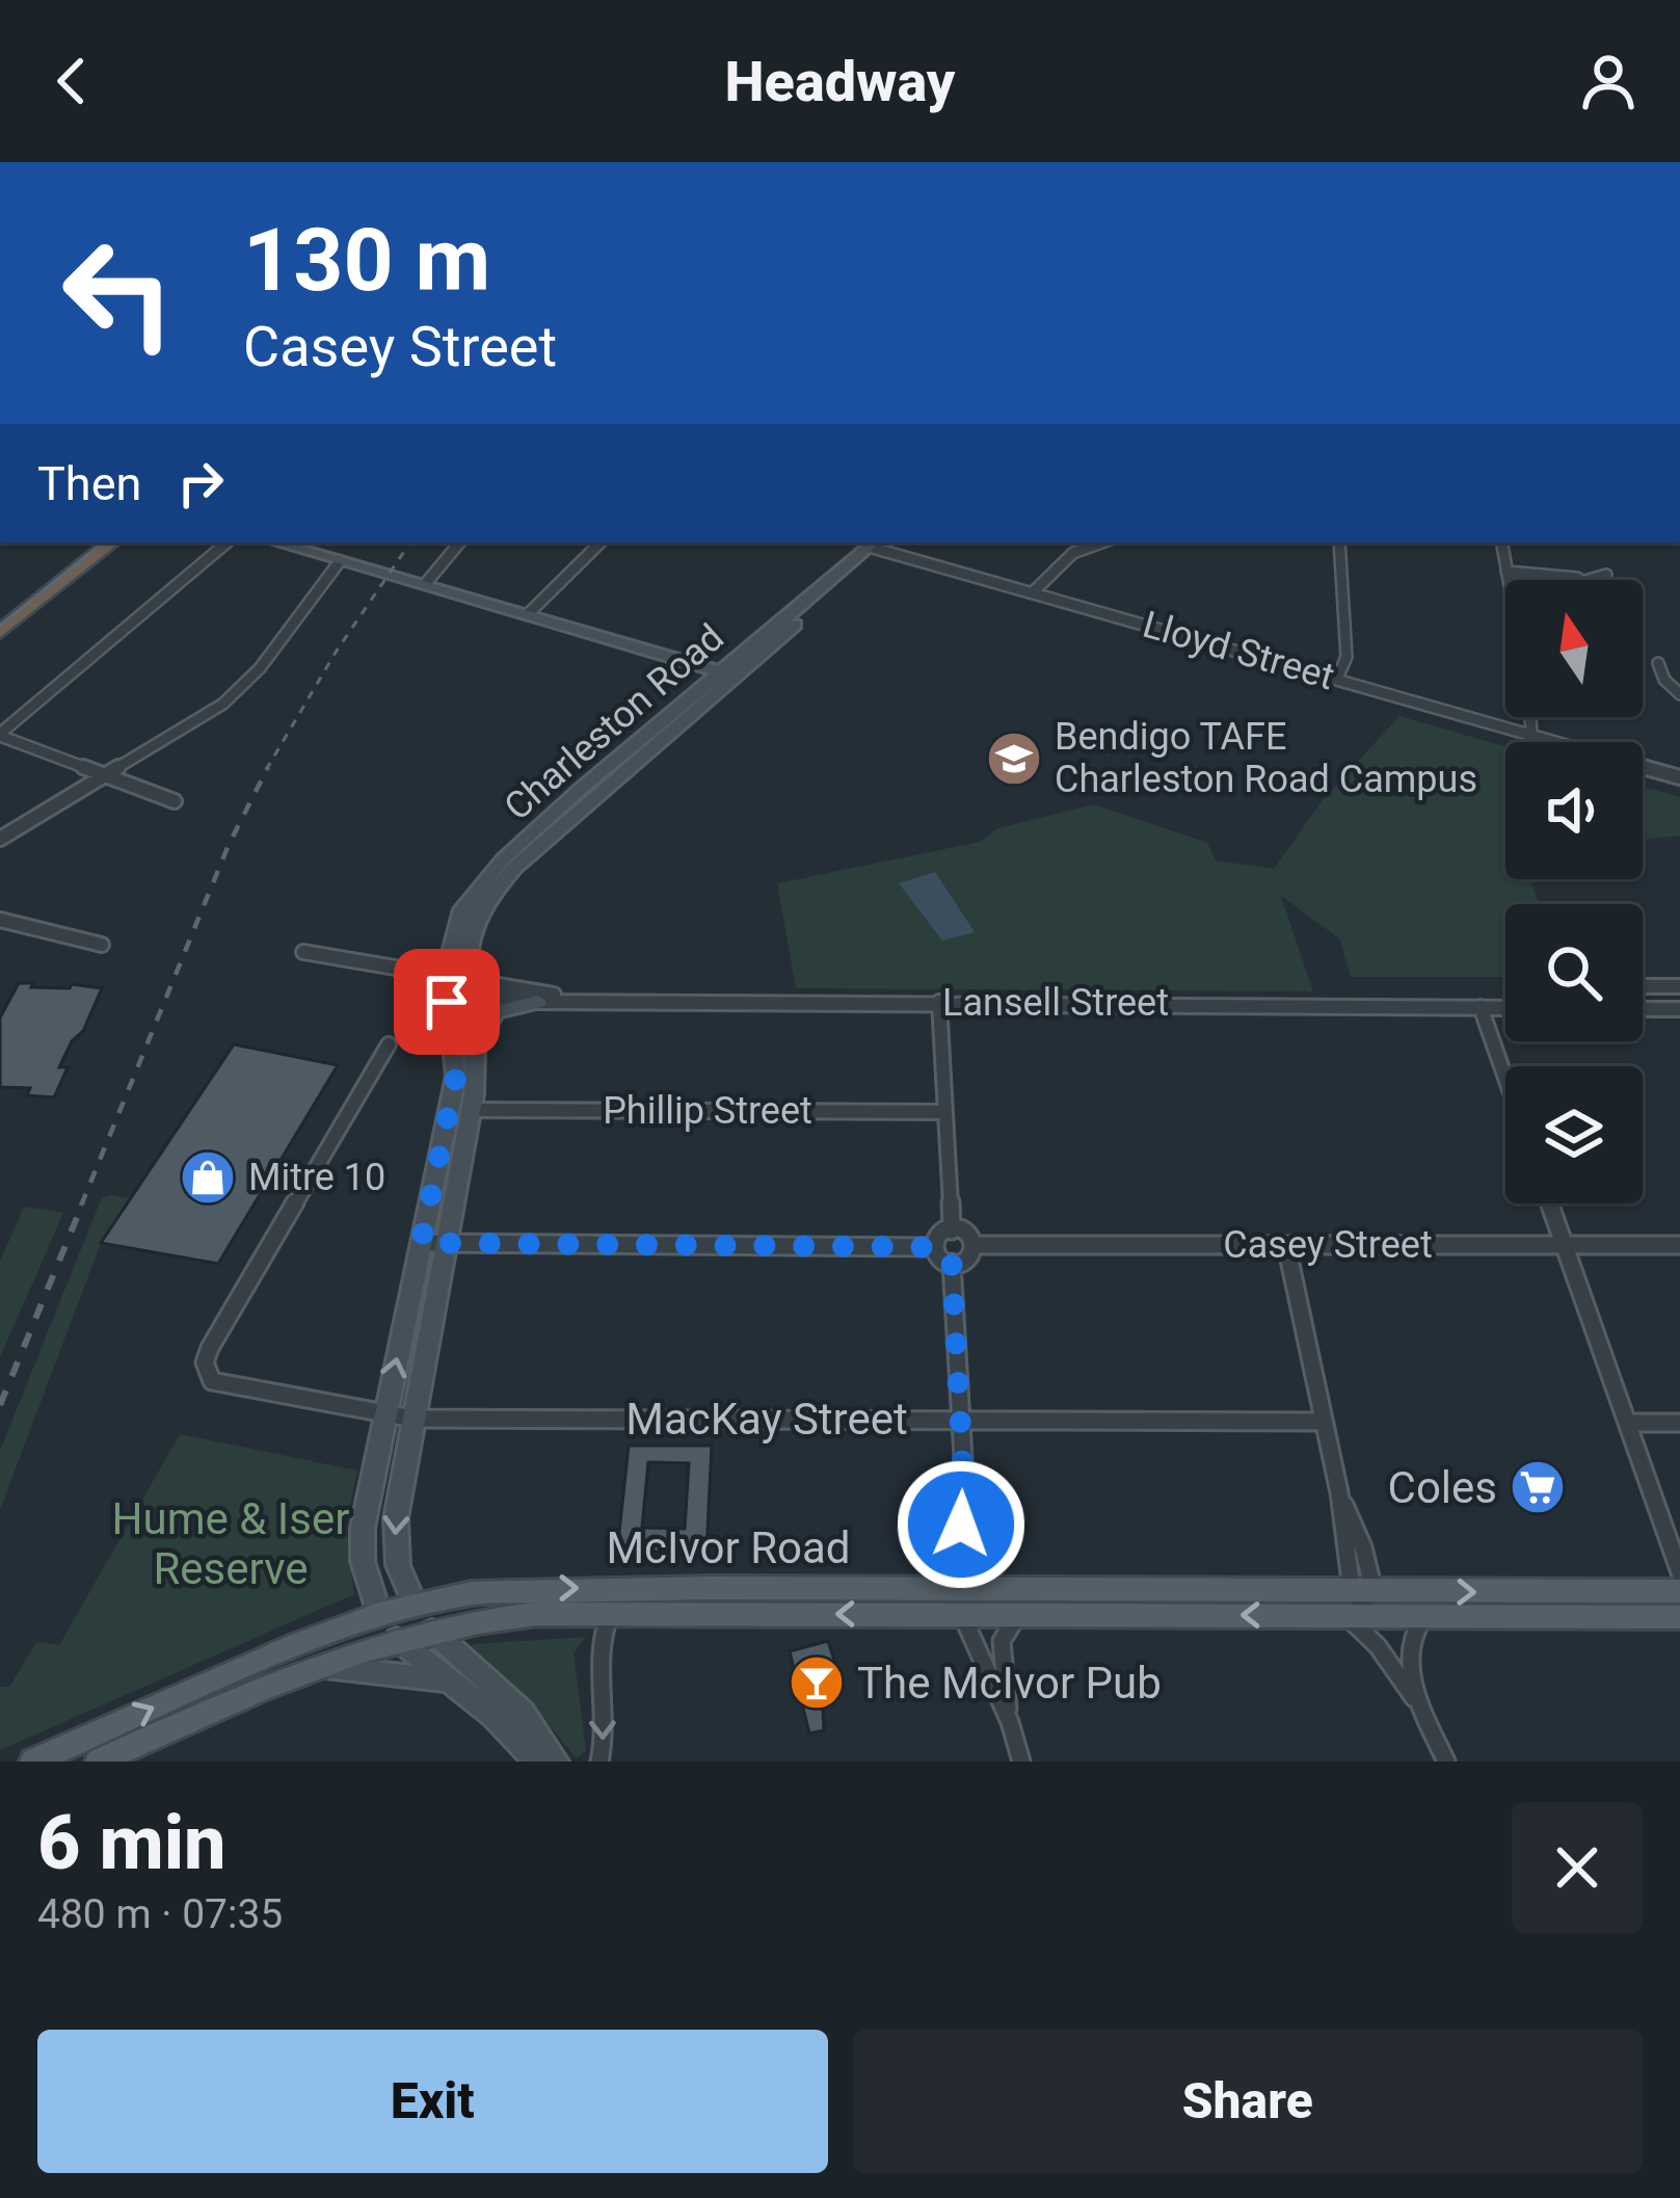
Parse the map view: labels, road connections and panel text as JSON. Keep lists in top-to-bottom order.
{
  "streets": {
    "main road": ["McIvor Road"],
    "street": [
      "Lloyd Street",
      "Charleston Road",
      "Lansell Street",
      "Phillip Street",
      "Casey Street",
      "MacKay Street"
    ]
  },
  "crossings": [
    ["Lloyd Street", "Charleston Road"],
    ["Charleston Road", "Lansell Street"]
  ],
  "parks": ["Hume & Iser Reserve"],
  "places": {
    "school or university": ["Bendigo TAFE Charleston Road Campus"],
    "shop": ["Mitre 10"],
    "supermarket": ["Coles"],
    "bar": ["The McIvor Pub"]
  },
  "north": "top",
  "page": {
    "header": "Headway",
    "turn": ["130 m", "Casey Street"],
    "then": "Then",
    "heading": ["6 min", "480 m · 07:35"],
    "buttons": ["Exit", "Share"]
  }
}
